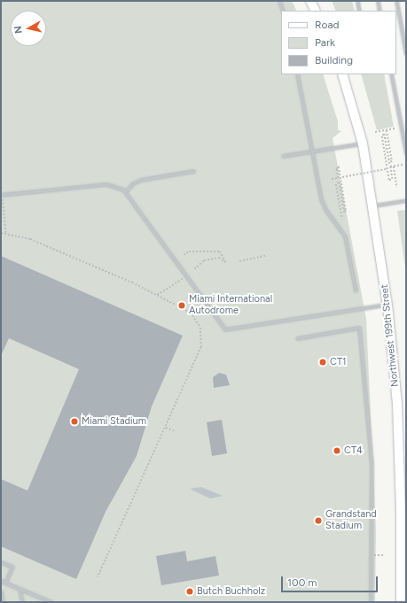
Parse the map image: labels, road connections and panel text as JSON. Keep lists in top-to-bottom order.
{
  "streets": {
    "main road": ["Northwest 199th Street"]
  },
  "places": [
    "Miami International Autodrome",
    "CT1",
    "Miami Stadium",
    "CT4",
    "Grandstand Stadium",
    "Butch Buchholz"
  ],
  "legend": ["Road", "Park", "Building"],
  "scale_bar": "100 m",
  "north": "left"
}
